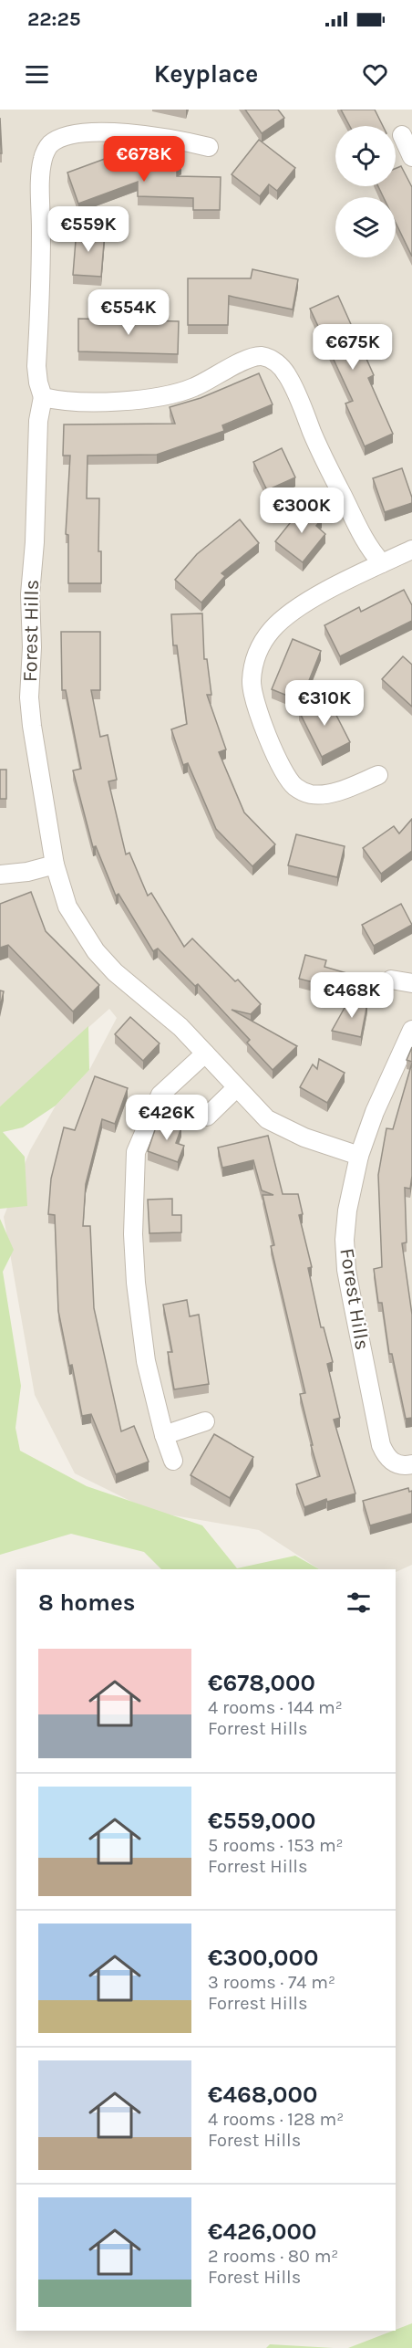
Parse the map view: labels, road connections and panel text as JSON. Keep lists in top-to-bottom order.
{
  "streets": {
    "street": ["Forest Hills"]
  },
  "page": {
    "status": "22:25",
    "header": "Keyplace",
    "price": [
      "€678K",
      "€559K",
      "€554K",
      "€675K",
      "€300K",
      "€310K",
      "€468K",
      "€426K"
    ],
    "heading": "8 homes",
    "list": [
      {
        "name": "€678,000",
        "note": "4 rooms · 144 m² · Forrest Hills"
      },
      {
        "name": "€559,000",
        "note": "5 rooms · 153 m² · Forrest Hills"
      },
      {
        "name": "€300,000",
        "note": "3 rooms · 74 m² · Forrest Hills"
      },
      {
        "name": "€468,000",
        "note": "4 rooms · 128 m² · Forest Hills"
      },
      {
        "name": "€426,000",
        "note": "2 rooms · 80 m² · Forest Hills"
      }
    ]
  }
}
